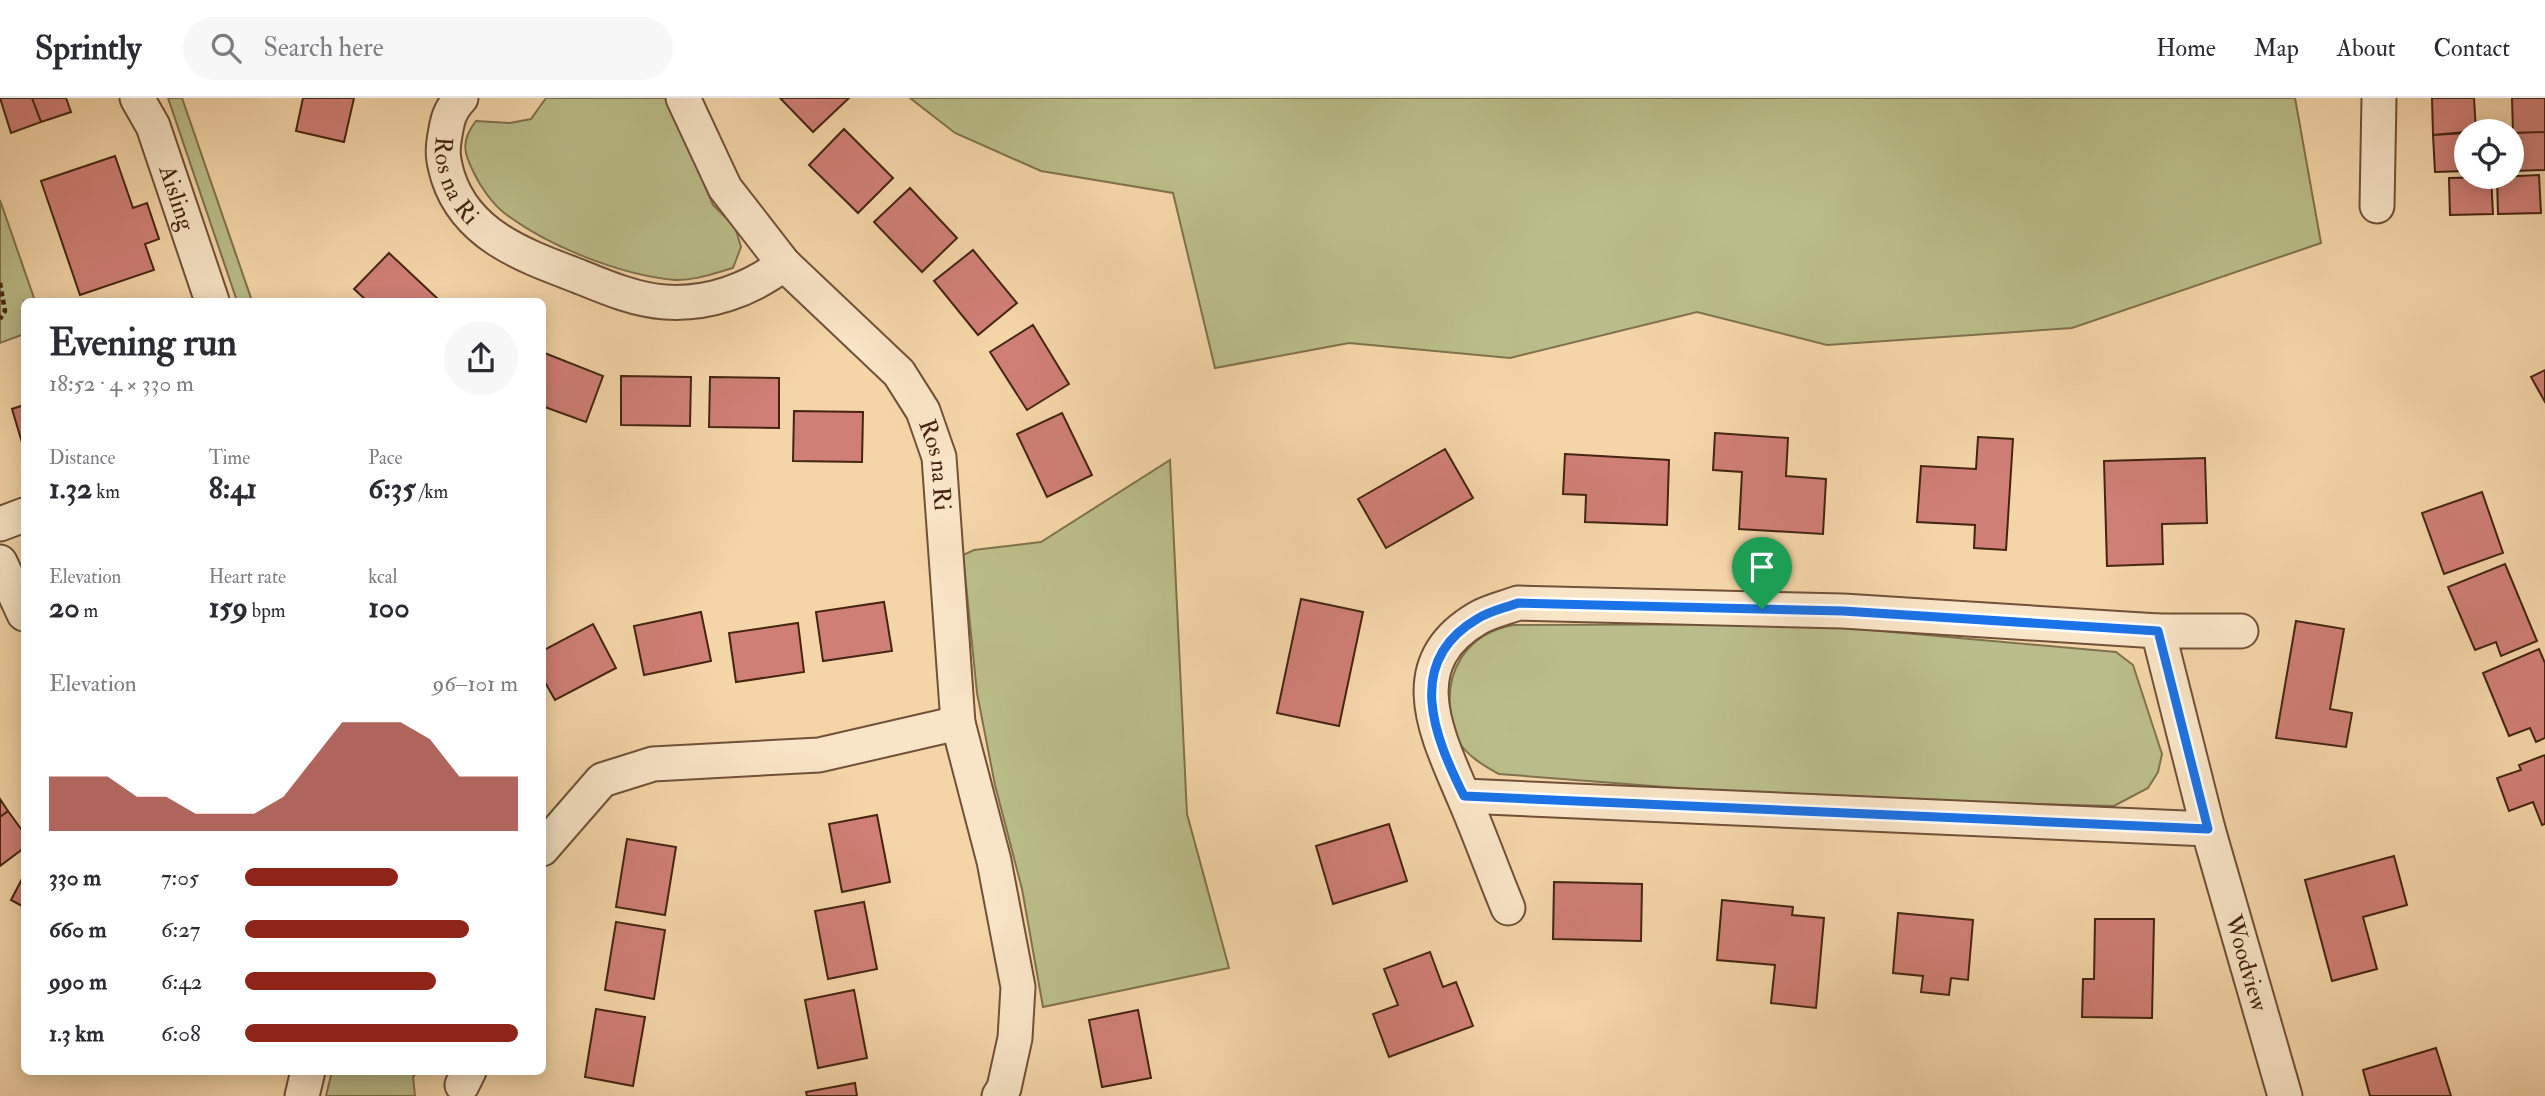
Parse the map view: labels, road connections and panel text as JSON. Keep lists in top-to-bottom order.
{
  "streets": {
    "street": ["Ros na Ri", "Aisling", "Woodview"]
  },
  "page": {
    "header": "Sprintly",
    "search": "Search here",
    "nav": [
      "Home",
      "Map",
      "About",
      "Contact"
    ],
    "heading": ["Evening run", "18:52 · 4 × 330 m"],
    "stats": [
      ["Distance", "1.32 km"],
      ["Time", "8:41"],
      ["Pace", "6:35 /km"],
      ["Elevation", "20 m"],
      ["Heart rate", "159 bpm"],
      ["kcal", "100"]
    ],
    "chart": ["Elevation", "96–101 m"],
    "list": [
      {
        "name": "330 m",
        "note": "7:05"
      },
      {
        "name": "660 m",
        "note": "6:27"
      },
      {
        "name": "990 m",
        "note": "6:42"
      },
      {
        "name": "1.3 km",
        "note": "6:08"
      }
    ]
  }
}
